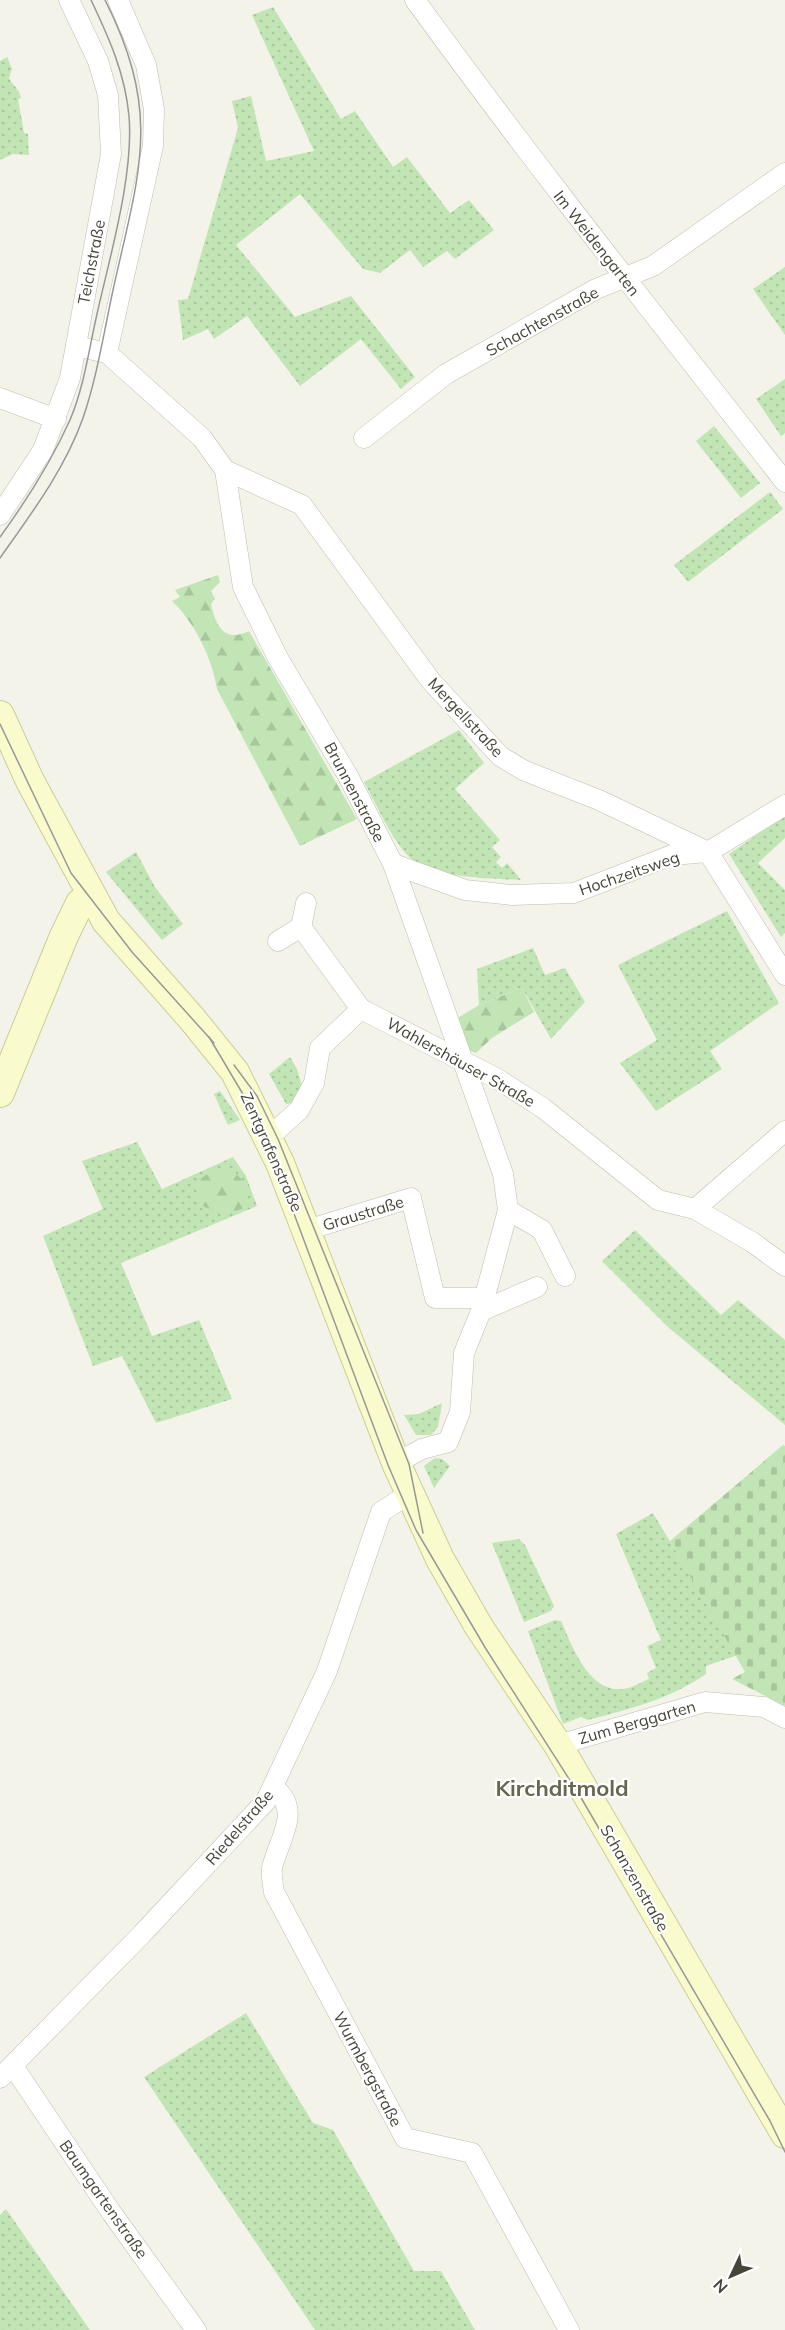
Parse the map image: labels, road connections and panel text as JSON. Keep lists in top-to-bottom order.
{
  "streets": {
    "street": [
      "Im Weidengarten",
      "Teichstraße",
      "Schachtenstraße",
      "Mergellstraße",
      "Brunnenstraße",
      "Hochzeitsweg",
      "Wahlershäuser Straße",
      "Zentgrafenstraße",
      "Graustraße",
      "Zum Berggarten",
      "Riedelstraße",
      "Schanzenstraße",
      "Wurmbergstraße",
      "Baumgartenstraße"
    ]
  },
  "crossings": [
    ["Im Weidengarten", "Schachtenstraße"],
    ["Teichstraße", "Brunnenstraße"],
    ["Mergellstraße", "Brunnenstraße"],
    ["Mergellstraße", "Hochzeitsweg"],
    ["Brunnenstraße", "Hochzeitsweg"],
    ["Brunnenstraße", "Wahlershäuser Straße"],
    ["Brunnenstraße", "Zentgrafenstraße"],
    ["Brunnenstraße", "Graustraße"],
    ["Zentgrafenstraße", "Graustraße"],
    ["Zentgrafenstraße", "Riedelstraße"],
    ["Zentgrafenstraße", "Schanzenstraße"],
    ["Zum Berggarten", "Schanzenstraße"],
    ["Riedelstraße", "Wurmbergstraße"],
    ["Riedelstraße", "Baumgartenstraße"]
  ],
  "districts": ["Kirchditmold"],
  "north": "bottom left"
}
